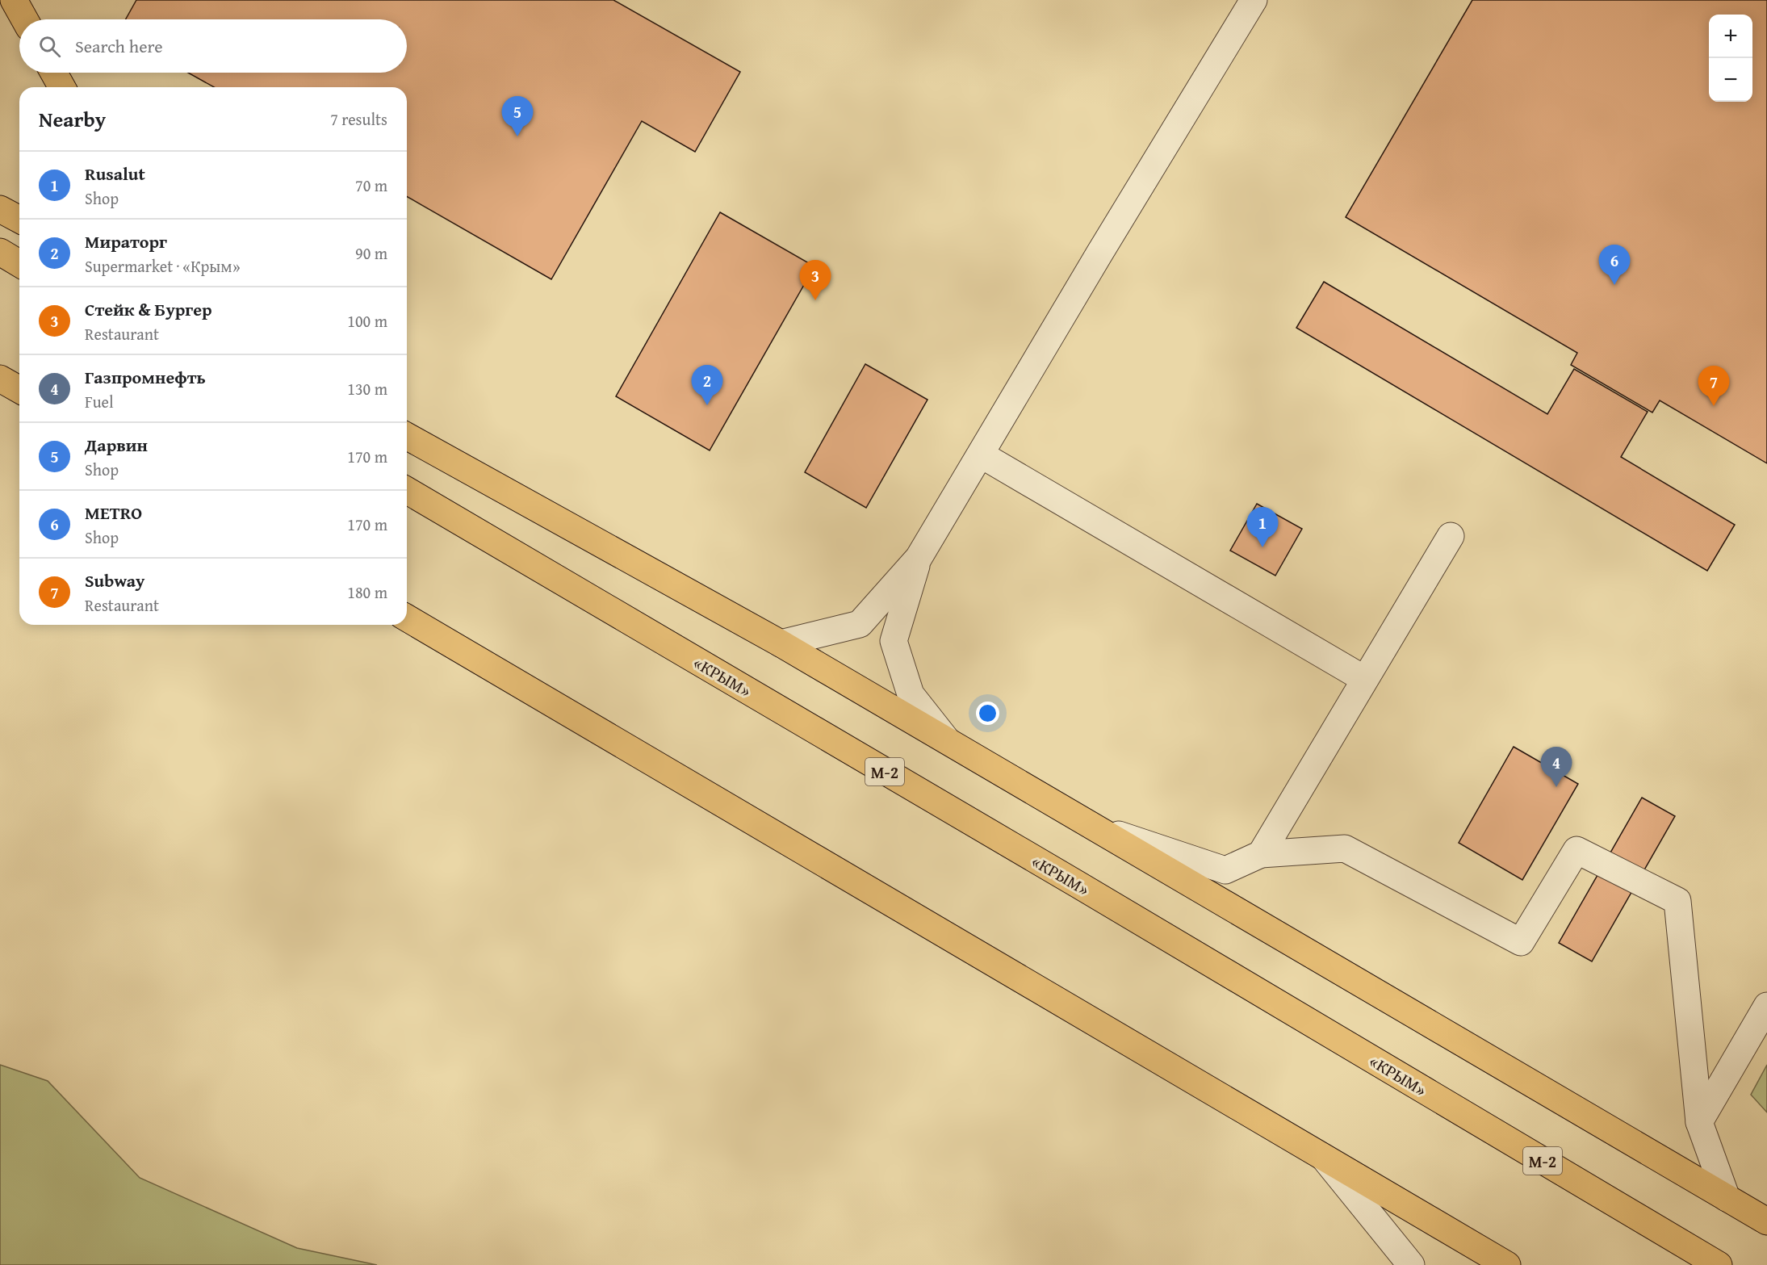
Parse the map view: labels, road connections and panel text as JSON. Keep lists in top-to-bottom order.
{
  "streets": {
    "main road": ["«КРЫМ»", "М-2"]
  },
  "page": {
    "map_buttons": ["+", "−"],
    "search": "Search here",
    "heading": ["Nearby", "7 results"],
    "pins": [
      "5",
      "6",
      "3",
      "2",
      "7",
      "1",
      "4"
    ],
    "list": [
      {
        "mark": "1",
        "name": "Rusalut",
        "note": "Shop",
        "value": "70 m"
      },
      {
        "mark": "2",
        "name": "Мираторг",
        "note": "Supermarket · «Крым»",
        "value": "90 m"
      },
      {
        "mark": "3",
        "name": "Стейк & Бургер",
        "note": "Restaurant",
        "value": "100 m"
      },
      {
        "mark": "4",
        "name": "Газпромнефть",
        "note": "Fuel",
        "value": "130 m"
      },
      {
        "mark": "5",
        "name": "Дарвин",
        "note": "Shop",
        "value": "170 m"
      },
      {
        "mark": "6",
        "name": "METRO",
        "note": "Shop",
        "value": "170 m"
      },
      {
        "mark": "7",
        "name": "Subway",
        "note": "Restaurant",
        "value": "180 m"
      }
    ]
  }
}
